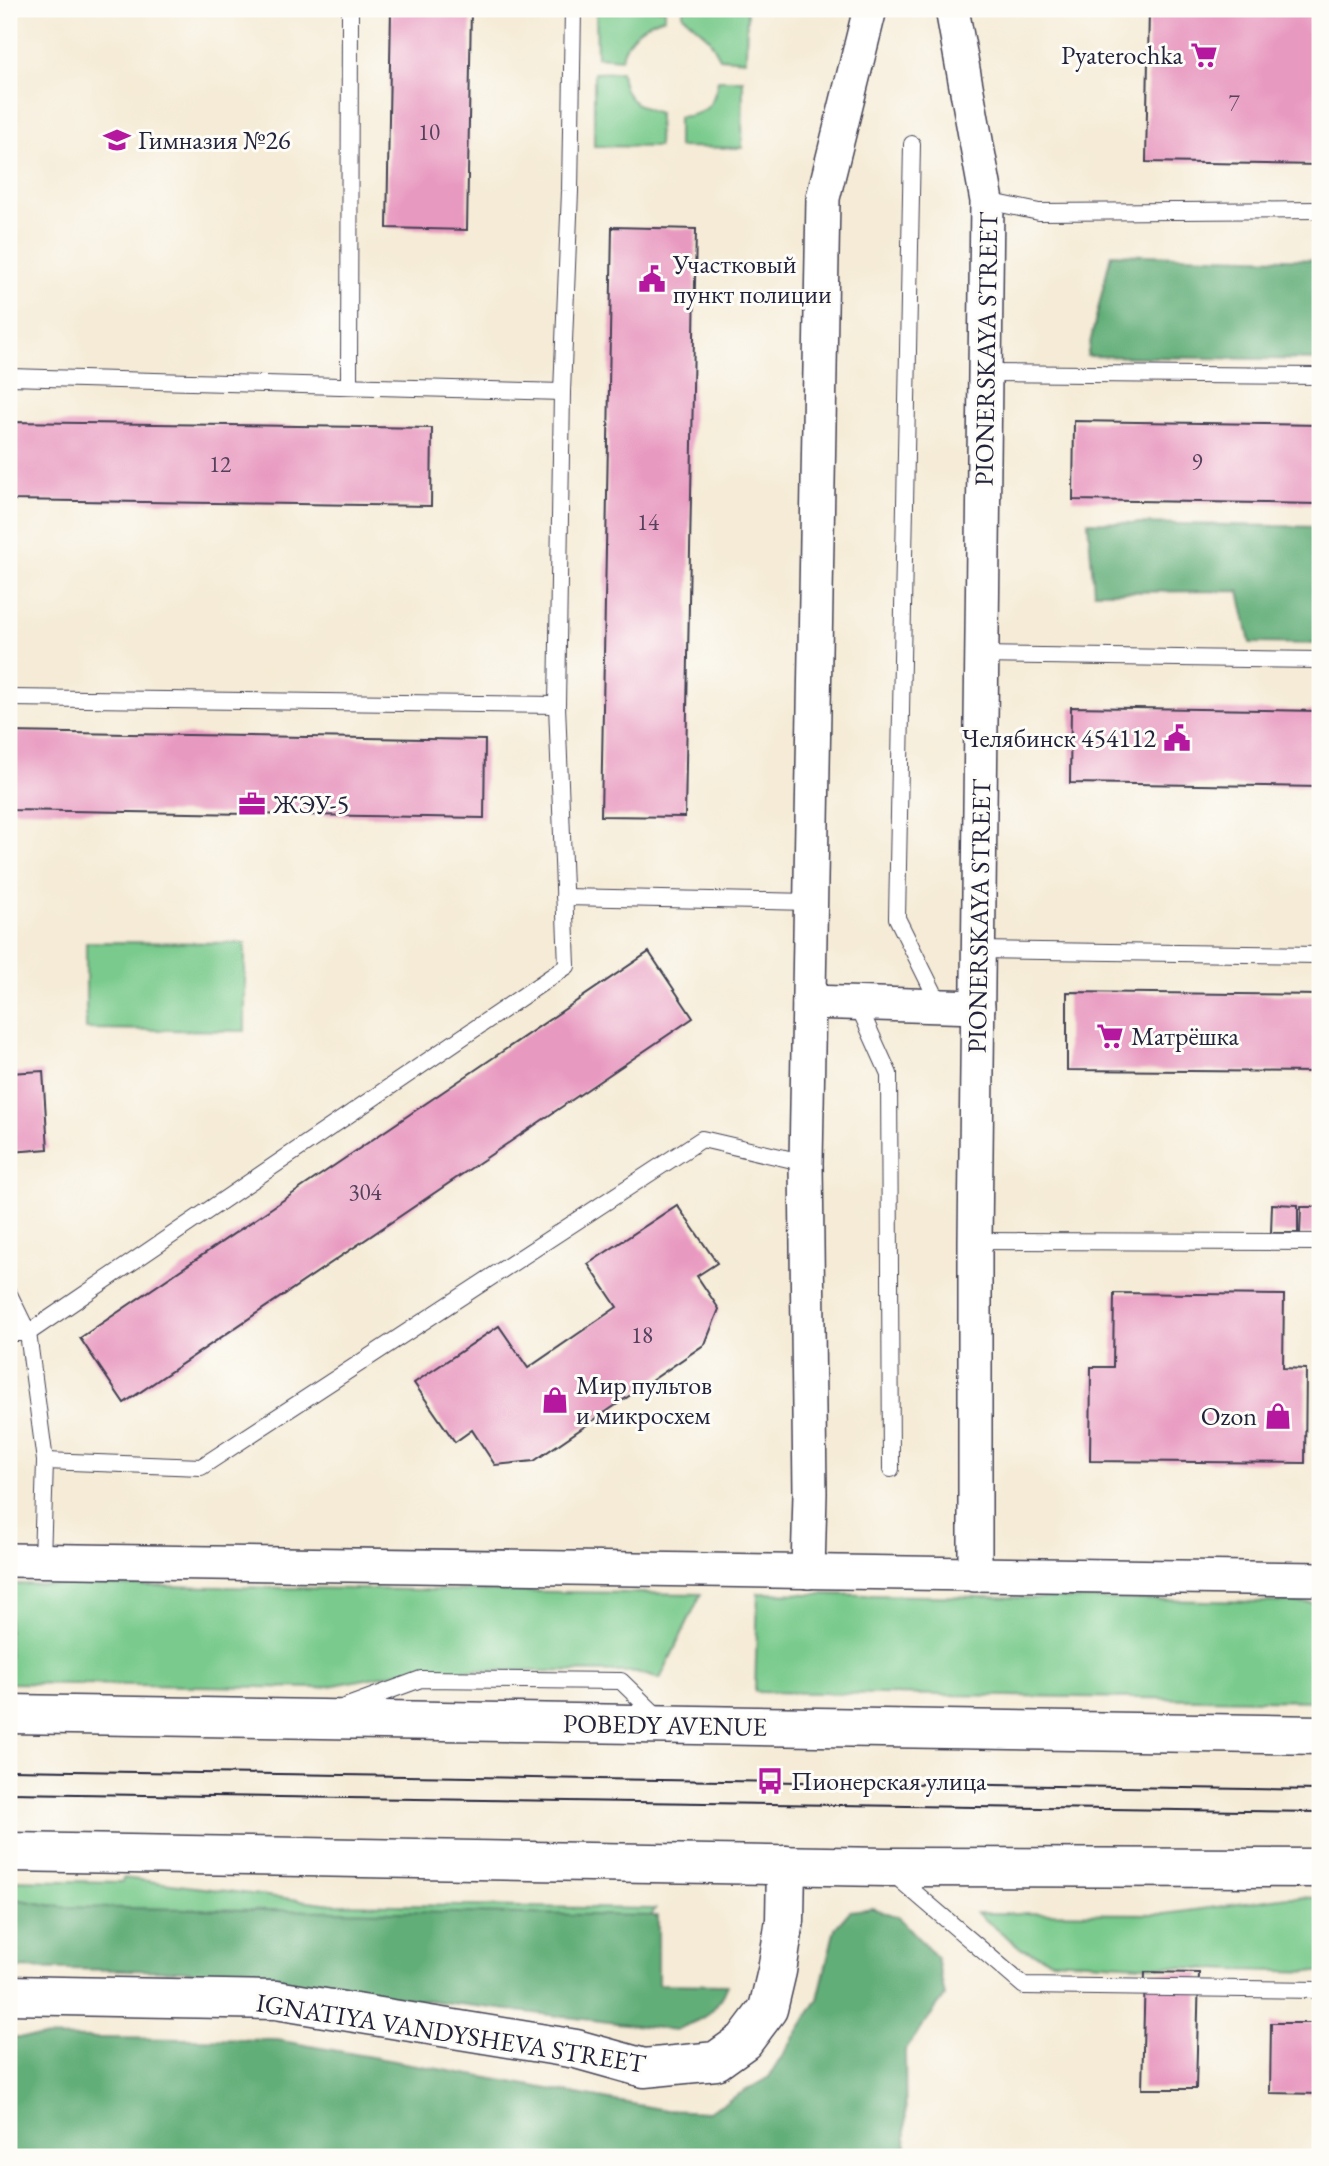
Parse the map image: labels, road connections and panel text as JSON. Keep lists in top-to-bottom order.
{
  "streets": {
    "main road": ["POBEDY AVENUE", "IGNATIYA VANDYSHEVA STREET"],
    "street": ["PIONERSKAYA STREET"]
  },
  "places": {
    "supermarket": ["Pyaterochka", "Матрёшка"],
    "school or university": ["Гимназия №26"],
    "public building": ["Участковый пункт полиции", "Челябинск 454112"],
    "office": ["ЖЭУ-5"],
    "shop": ["Мир пультов и микросхем", "Ozon"],
    "bus stop": ["Пионерская улица"]
  },
  "house_numbers": [
    "7",
    "10",
    "9",
    "12",
    "14",
    "304",
    "18"
  ]
}
